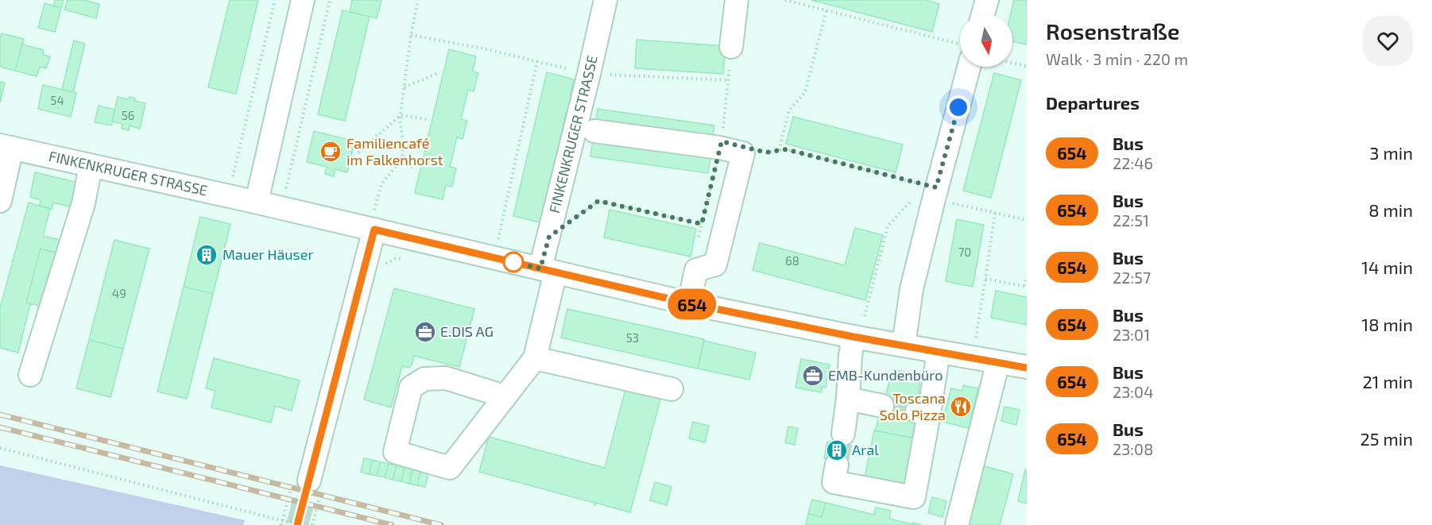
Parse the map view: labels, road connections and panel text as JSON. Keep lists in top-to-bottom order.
{
  "streets": {
    "street": ["FINKENKRUGER STRASSE"]
  },
  "places": {
    "cafe": ["Familiencafé im Falkenhorst"],
    "building": ["Mauer Häuser", "Aral"],
    "office": ["E.DIS AG", "EMB-Kundenbüro"],
    "restaurant": ["Toscana Solo Pizza"]
  },
  "lines": ["bus line 654"],
  "house_numbers": [
    "54",
    "56",
    "70",
    "68",
    "49",
    "53"
  ],
  "north": "bottom",
  "page": {
    "on_map": "654",
    "heading": [
      ["Rosenstraße", "Walk · 3 min · 220 m"],
      "Departures"
    ],
    "list": [
      {
        "mark": "654",
        "name": "Bus",
        "note": "22:46",
        "value": "3 min"
      },
      {
        "mark": "654",
        "name": "Bus",
        "note": "22:51",
        "value": "8 min"
      },
      {
        "mark": "654",
        "name": "Bus",
        "note": "22:57",
        "value": "14 min"
      },
      {
        "mark": "654",
        "name": "Bus",
        "note": "23:01",
        "value": "18 min"
      },
      {
        "mark": "654",
        "name": "Bus",
        "note": "23:04",
        "value": "21 min"
      },
      {
        "mark": "654",
        "name": "Bus",
        "note": "23:08",
        "value": "25 min"
      }
    ]
  }
}
